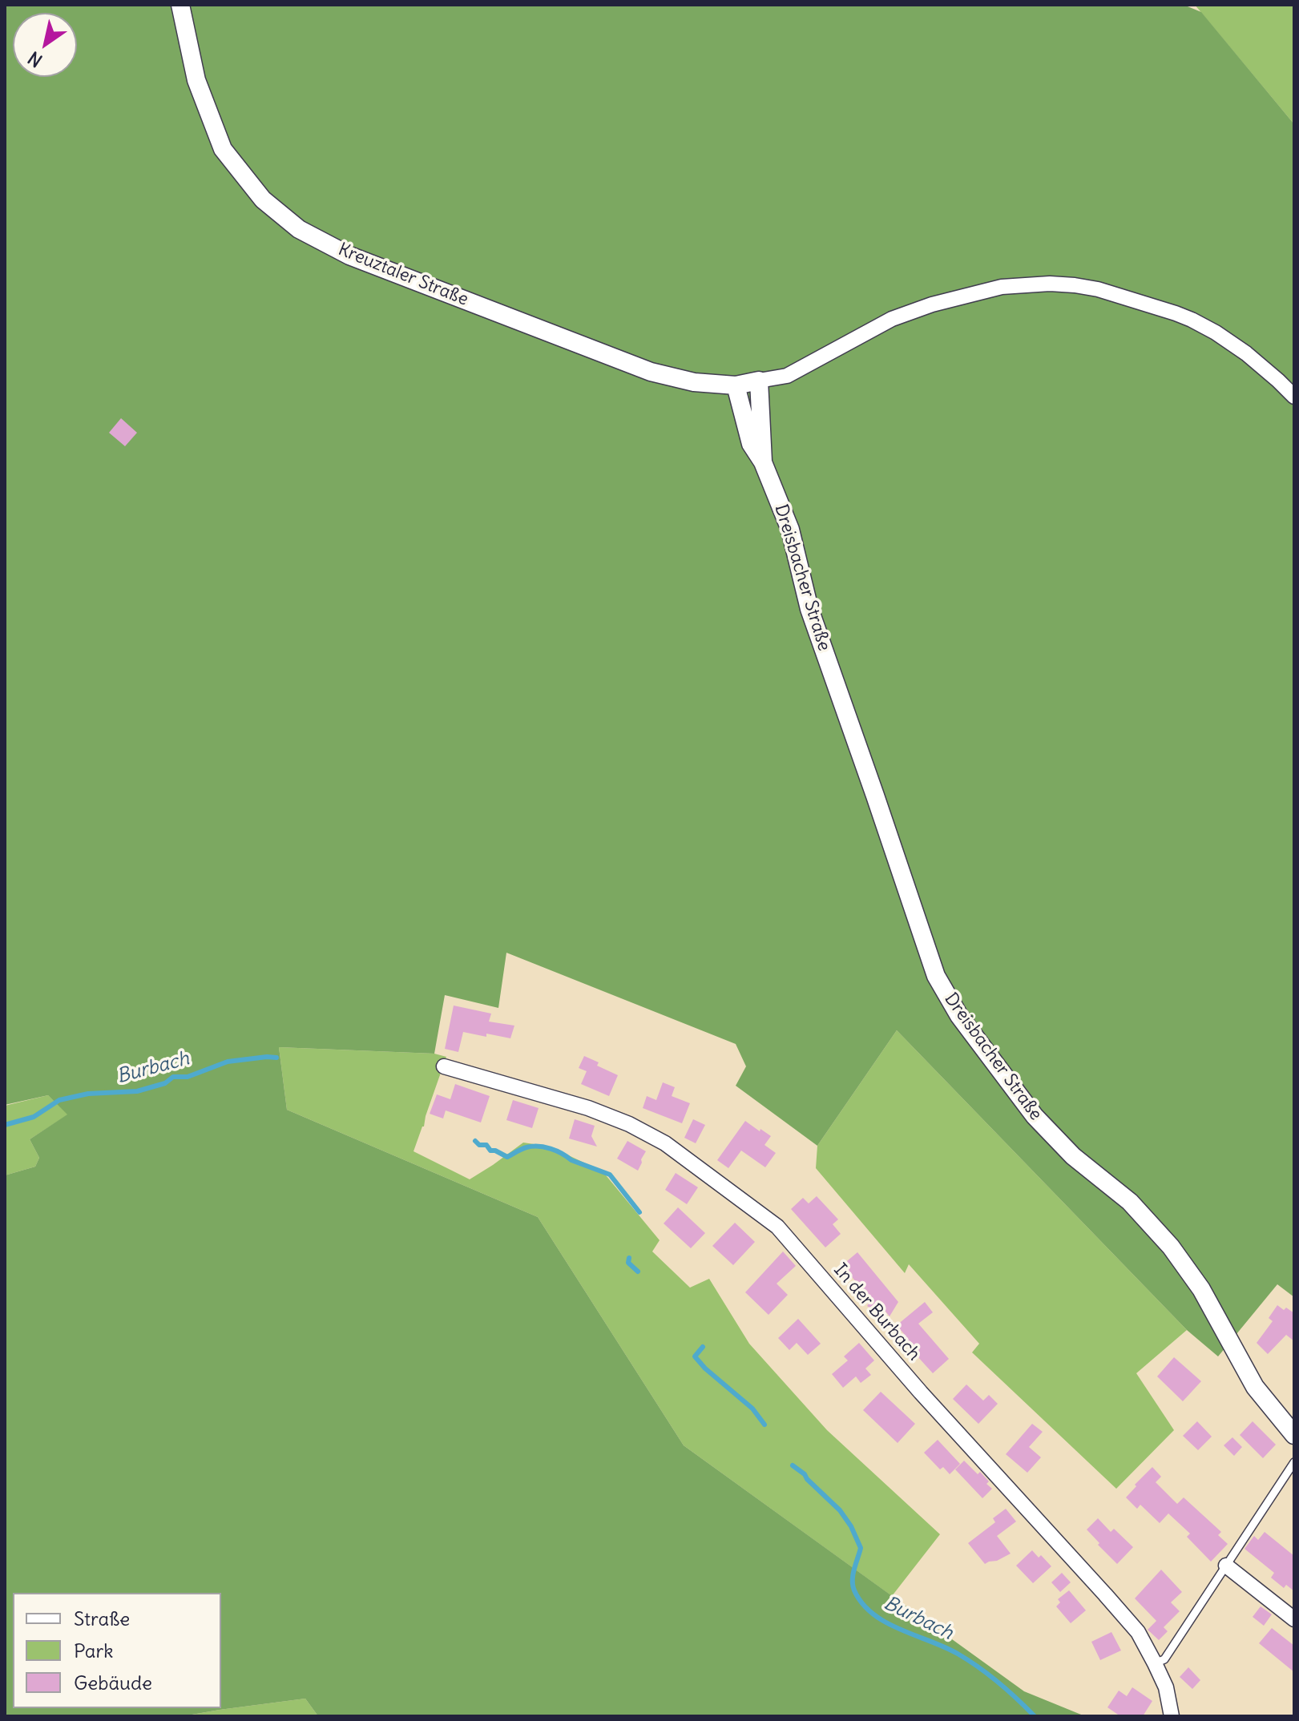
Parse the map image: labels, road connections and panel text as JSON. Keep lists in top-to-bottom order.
{
  "streets": {
    "street": ["Kreuztaler Straße", "Dreisbacher Straße", "In der Burbach"]
  },
  "crossings": [
    ["Kreuztaler Straße", "Dreisbacher Straße"]
  ],
  "water": ["Burbach"],
  "legend": ["Straße", "Park", "Gebäude"],
  "north": "bottom left"
}
